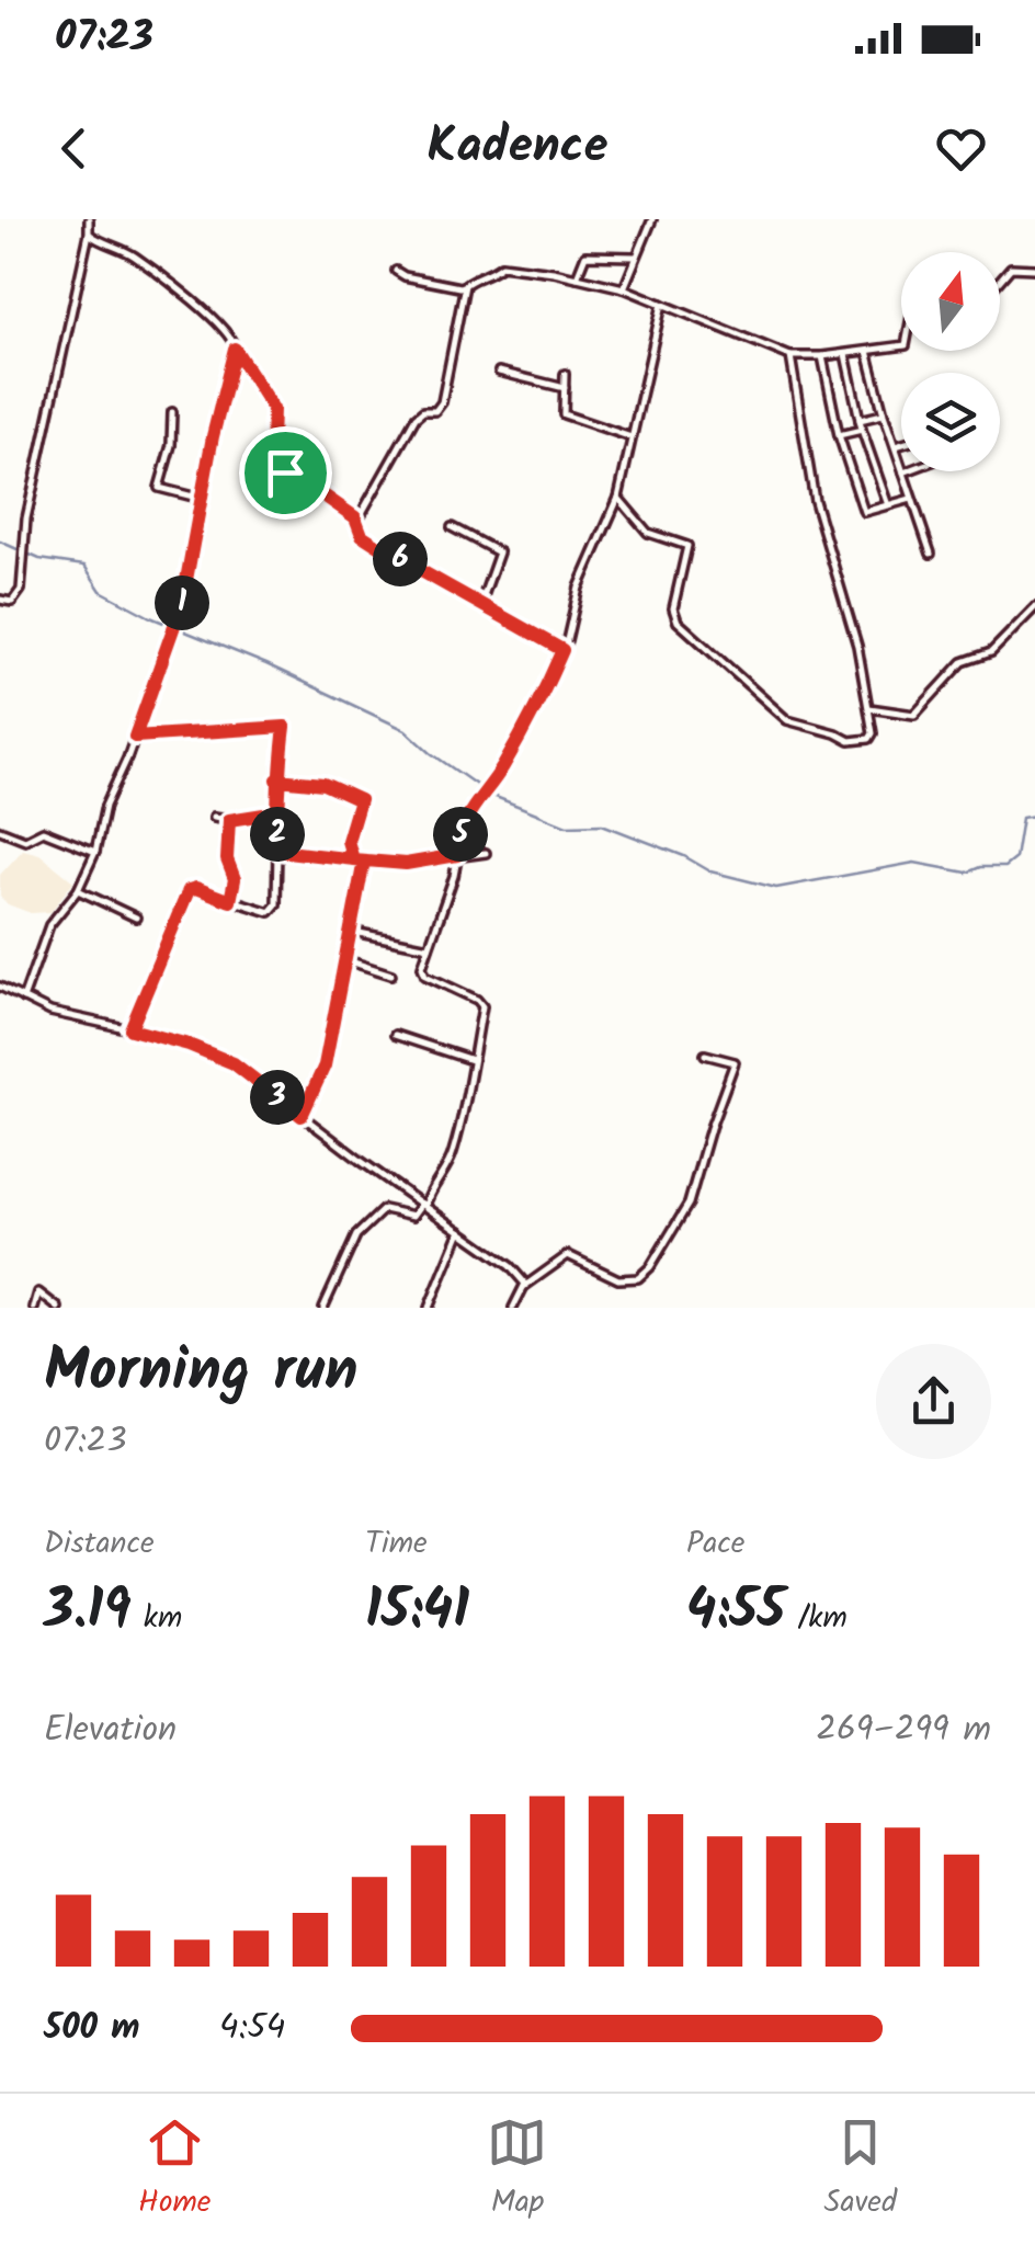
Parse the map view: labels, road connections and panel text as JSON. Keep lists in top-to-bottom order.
{
  "north": "top",
  "page": {
    "status": "07:23",
    "header": "Kadence",
    "pins": [
      "6",
      "1",
      "2",
      "5",
      "3"
    ],
    "heading": ["Morning run", "07:23"],
    "stats": [
      ["Distance", "3.19 km"],
      ["Time", "15:41"],
      ["Pace", "4:55 /km"]
    ],
    "chart": ["Elevation", "269–299 m"],
    "list": [
      {
        "name": "500 m",
        "note": "4:54"
      }
    ],
    "tabs": ["Home", "Map", "Saved"]
  }
}
